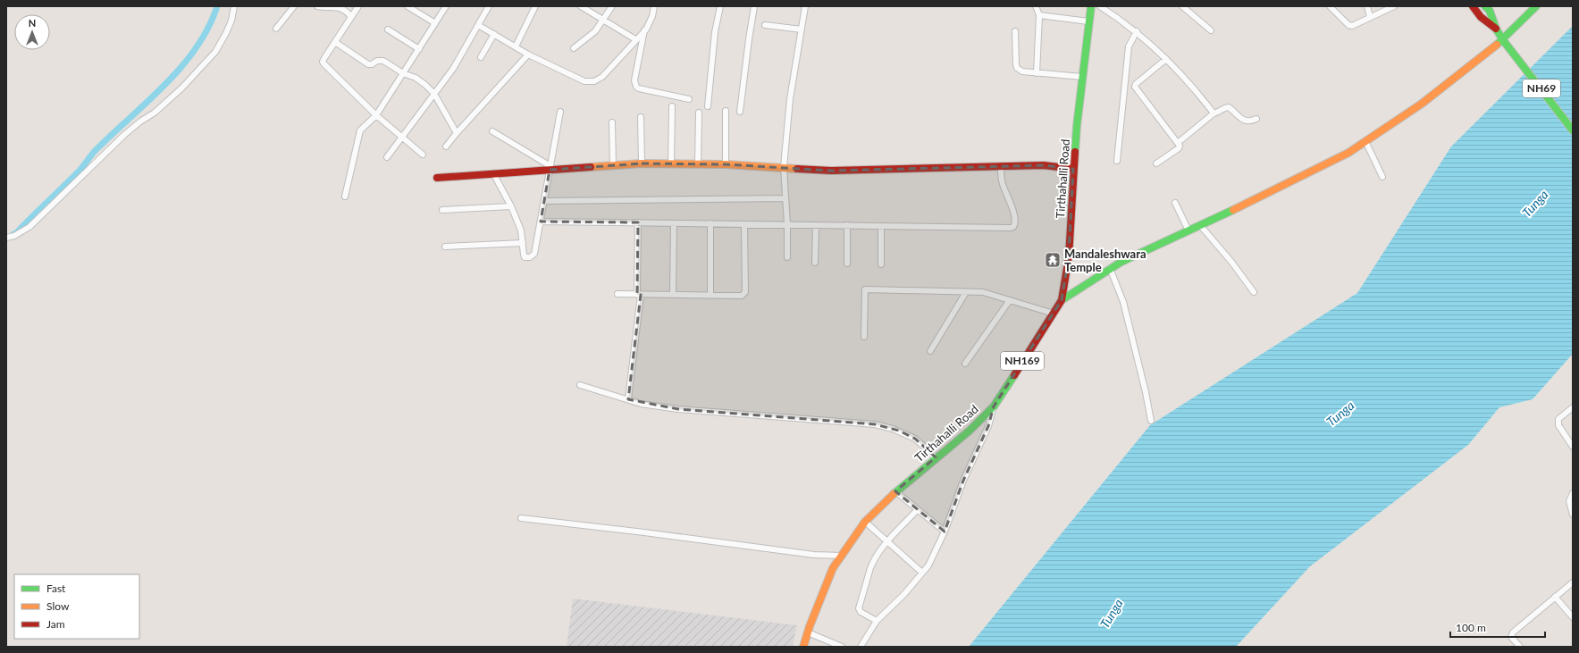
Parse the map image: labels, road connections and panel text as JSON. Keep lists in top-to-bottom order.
{
  "streets": {
    "main road": ["NH69", "Tirthahalli Road", "NH169"]
  },
  "water": ["Tunga"],
  "places": {
    "temple": ["Mandaleshwara Temple"]
  },
  "legend": ["Fast", "Slow", "Jam"],
  "scale_bar": "100 m",
  "north": "top"
}
